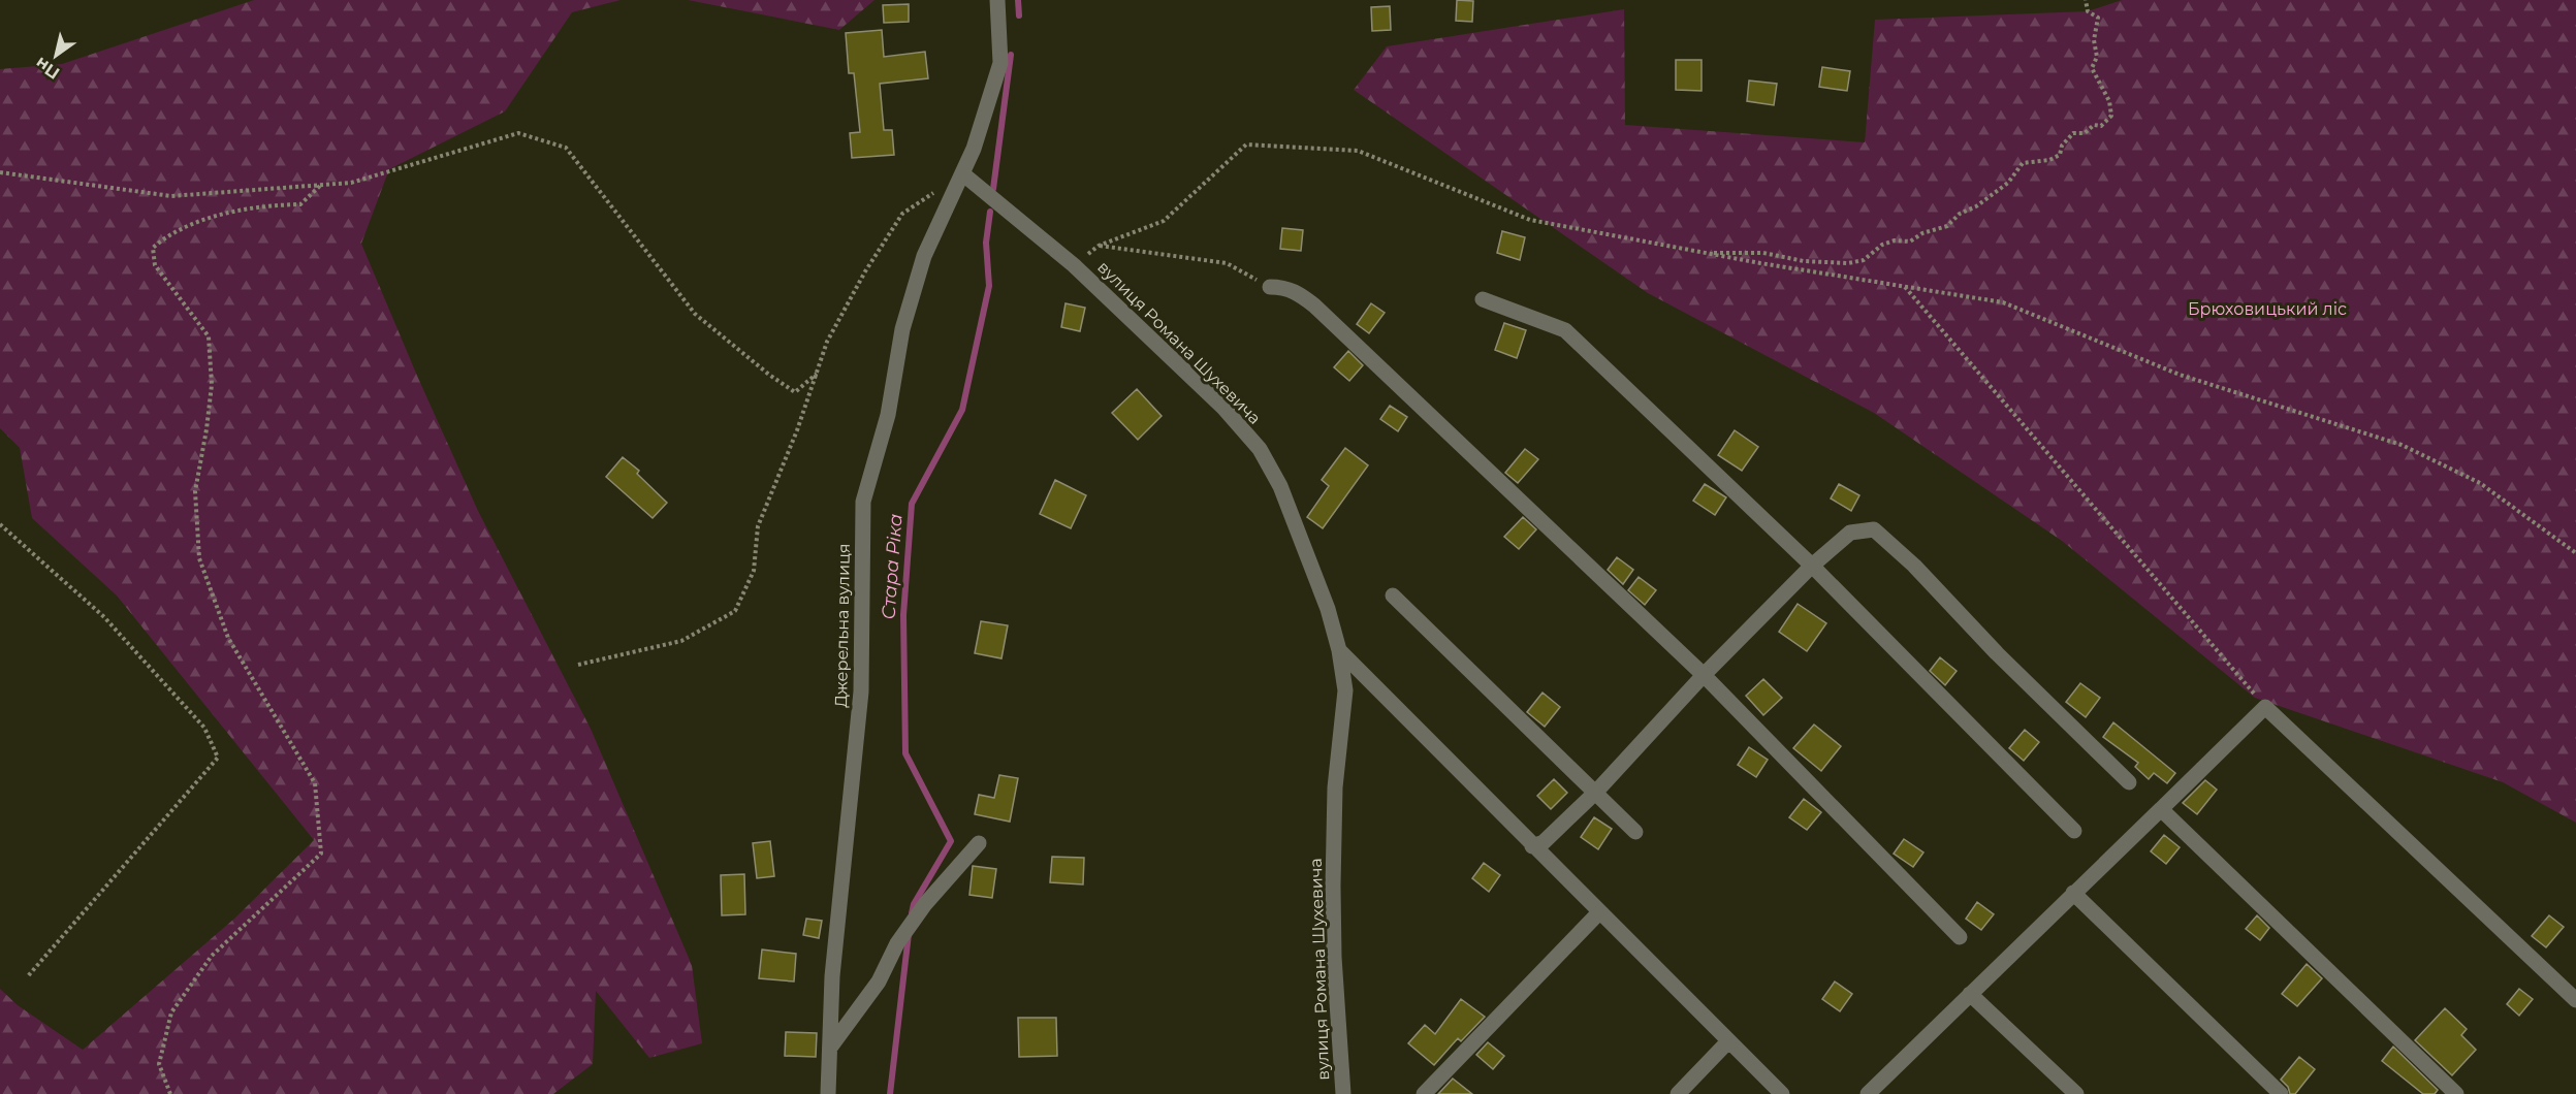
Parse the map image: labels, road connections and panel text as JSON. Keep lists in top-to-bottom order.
{
  "streets": {
    "street": ["вулиця Романа Шухевича", "Джерельна вулиця"]
  },
  "crossings": [
    ["вулиця Романа Шухевича", "Джерельна вулиця"]
  ],
  "water": ["Стара Ріка"],
  "parks": ["Брюховицький ліс"],
  "north": "bottom left"
}
